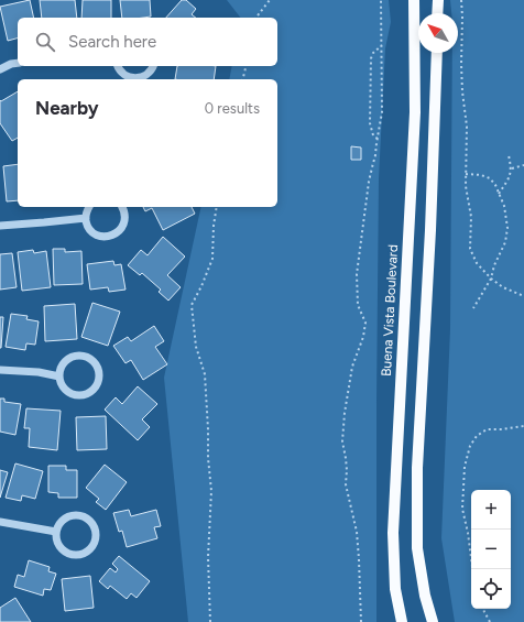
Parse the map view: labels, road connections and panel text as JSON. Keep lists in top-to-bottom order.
{
  "streets": {
    "main road": ["Buena Vista Boulevard"]
  },
  "north": "top left",
  "page": {
    "search": "Search here",
    "heading": ["Nearby", "0 results"],
    "map_buttons": ["+", "−"]
  }
}
